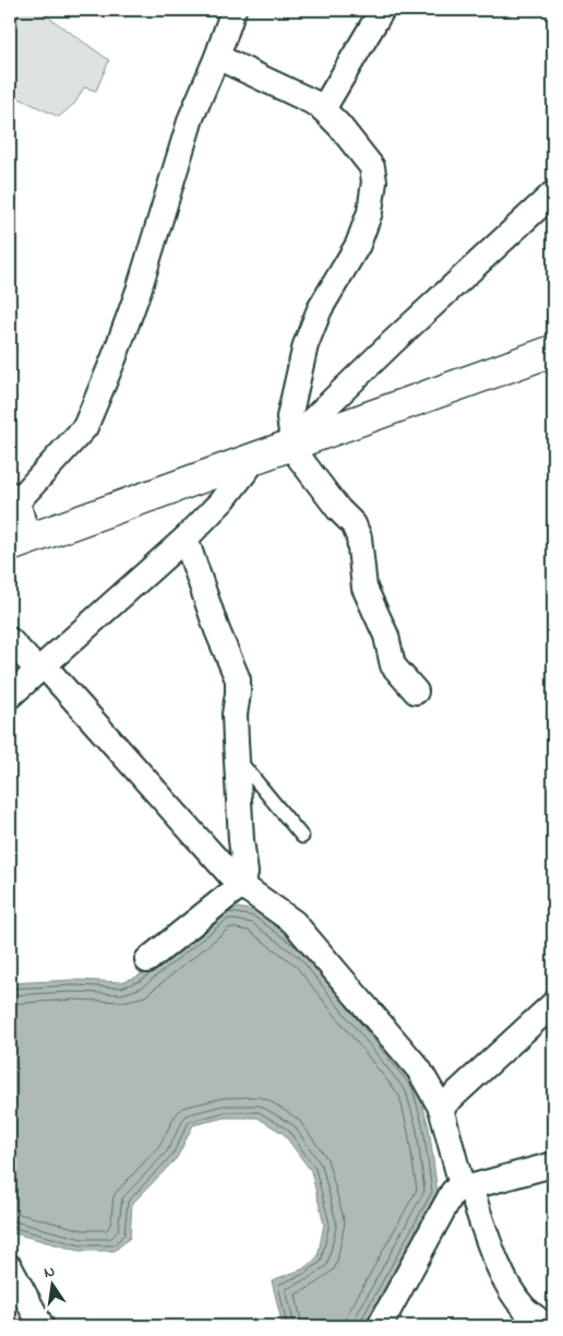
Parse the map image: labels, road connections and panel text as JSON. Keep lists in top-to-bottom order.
{
  "north": "top"
}
